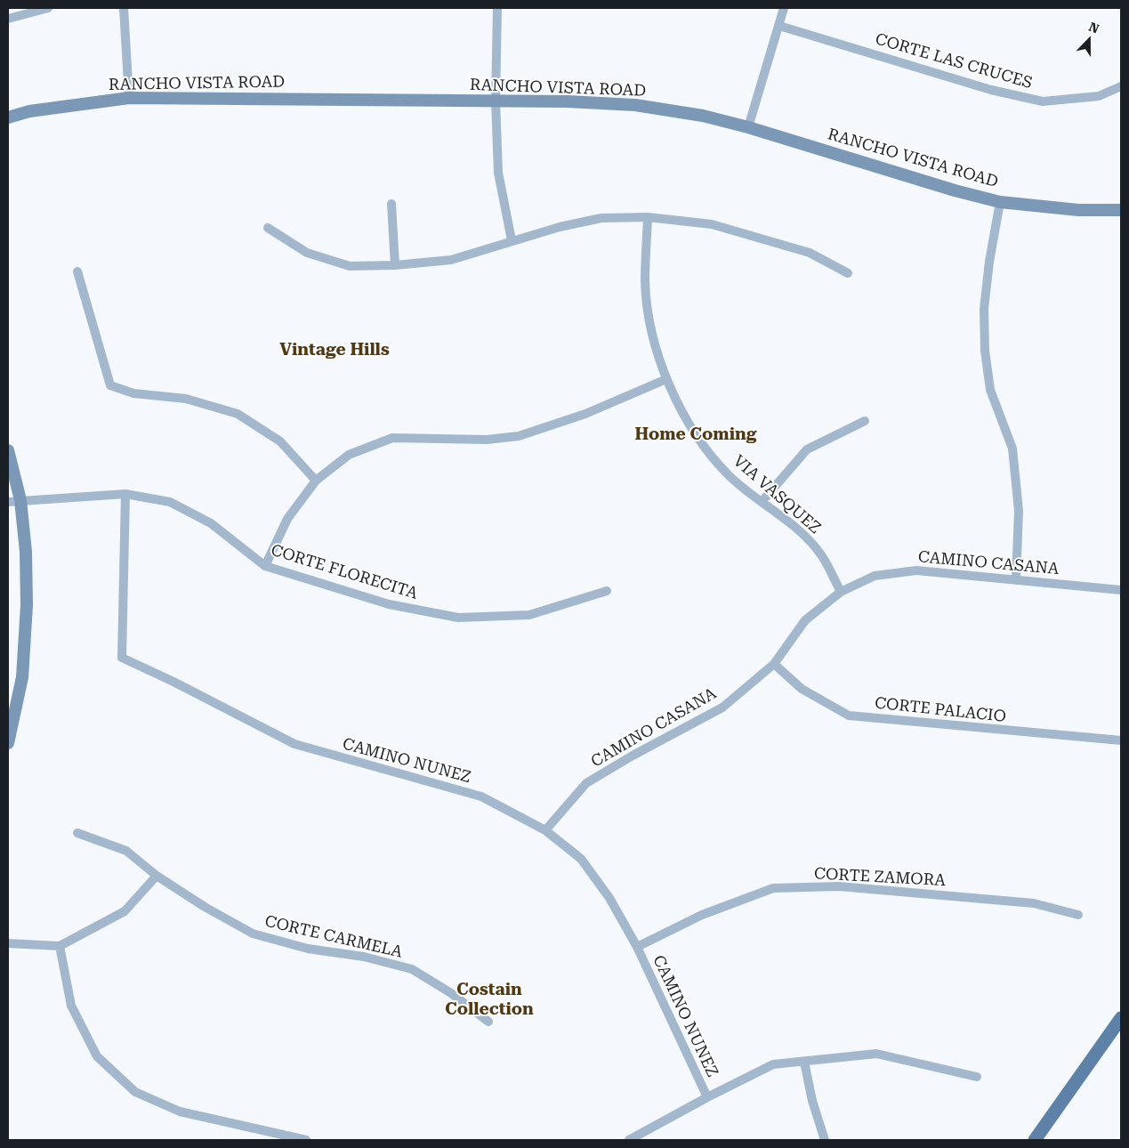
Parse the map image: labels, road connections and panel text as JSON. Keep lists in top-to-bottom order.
{
  "streets": {
    "main road": ["RANCHO VISTA ROAD"],
    "street": [
      "CORTE LAS CRUCES",
      "VIA VASQUEZ",
      "CAMINO CASANA",
      "CORTE FLORECITA",
      "CORTE PALACIO",
      "CAMINO NUNEZ",
      "CORTE ZAMORA",
      "CORTE CARMELA"
    ]
  },
  "crossings": [
    ["VIA VASQUEZ", "CAMINO CASANA"],
    ["CAMINO CASANA", "CORTE PALACIO"],
    ["CAMINO CASANA", "CAMINO NUNEZ"],
    ["CORTE FLORECITA", "CAMINO NUNEZ"],
    ["CAMINO NUNEZ", "CORTE ZAMORA"]
  ],
  "districts": ["Vintage Hills", "Home Coming", "Costain Collection"],
  "north": "top"
}
